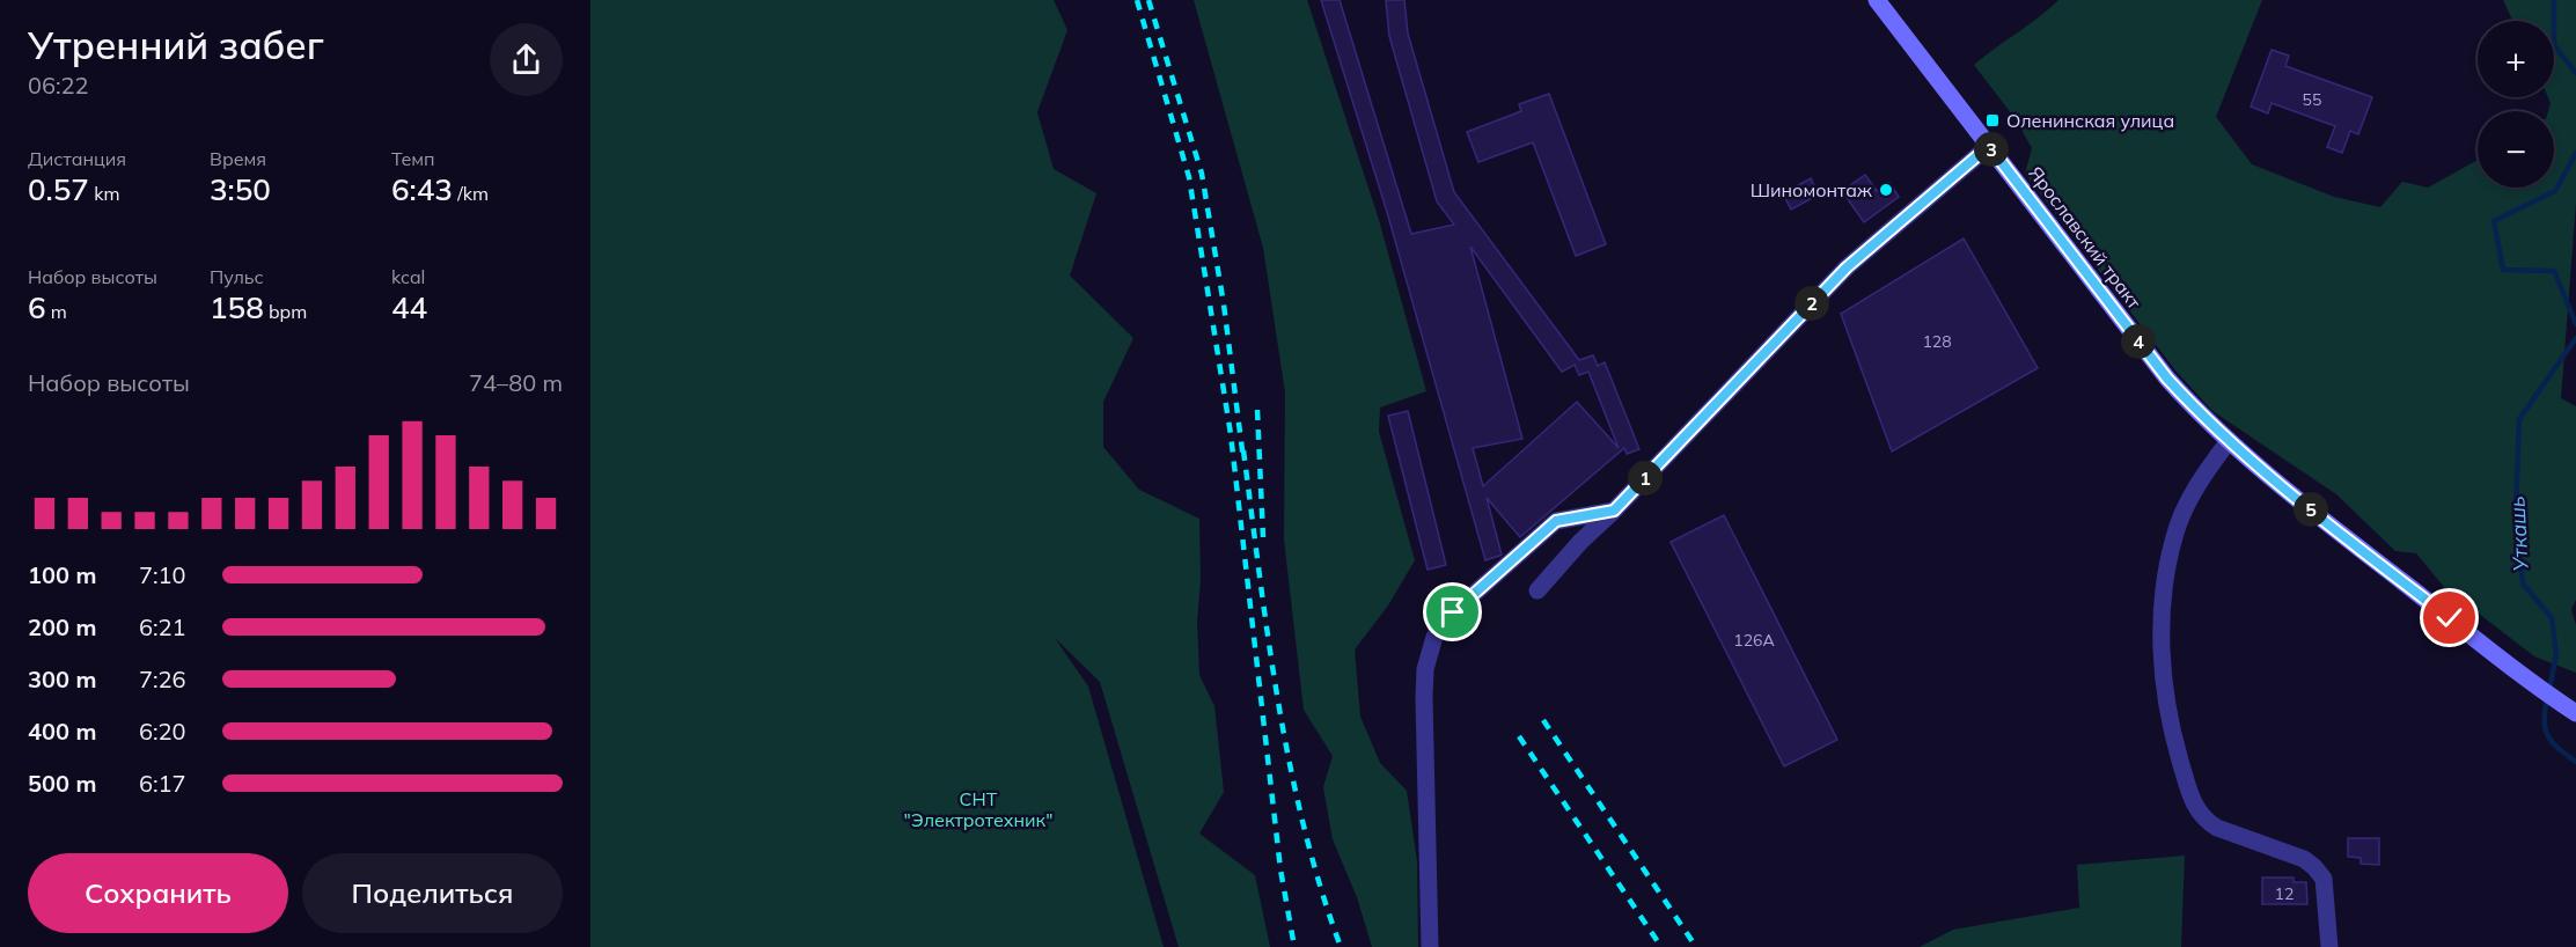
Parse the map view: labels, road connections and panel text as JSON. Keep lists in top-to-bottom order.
{
  "streets": {
    "street": ["Ярославский тракт"]
  },
  "water": ["Уткашь"],
  "parks": ["СНТ \"Электротехник\""],
  "places": {
    "transit": ["Оленинская улица"],
    "other": ["Шиномонтаж"]
  },
  "house_numbers": [
    "55",
    "128",
    "126А",
    "12"
  ],
  "page": {
    "heading": ["Утренний забег", "06:22"],
    "map_buttons": ["+", "−"],
    "stats": [
      ["Дистанция", "0.57 km"],
      ["Время", "3:50"],
      ["Темп", "6:43 /km"],
      ["Набор высоты", "6 m"],
      ["Пульс", "158 bpm"],
      ["kcal", "44"]
    ],
    "pins": [
      "3",
      "2",
      "4",
      "1",
      "5"
    ],
    "chart": ["Набор высоты", "74–80 m"],
    "list": [
      {
        "name": "100 m",
        "note": "7:10"
      },
      {
        "name": "200 m",
        "note": "6:21"
      },
      {
        "name": "300 m",
        "note": "7:26"
      },
      {
        "name": "400 m",
        "note": "6:20"
      },
      {
        "name": "500 m",
        "note": "6:17"
      }
    ],
    "buttons": ["Сохранить", "Поделиться"]
  }
}
